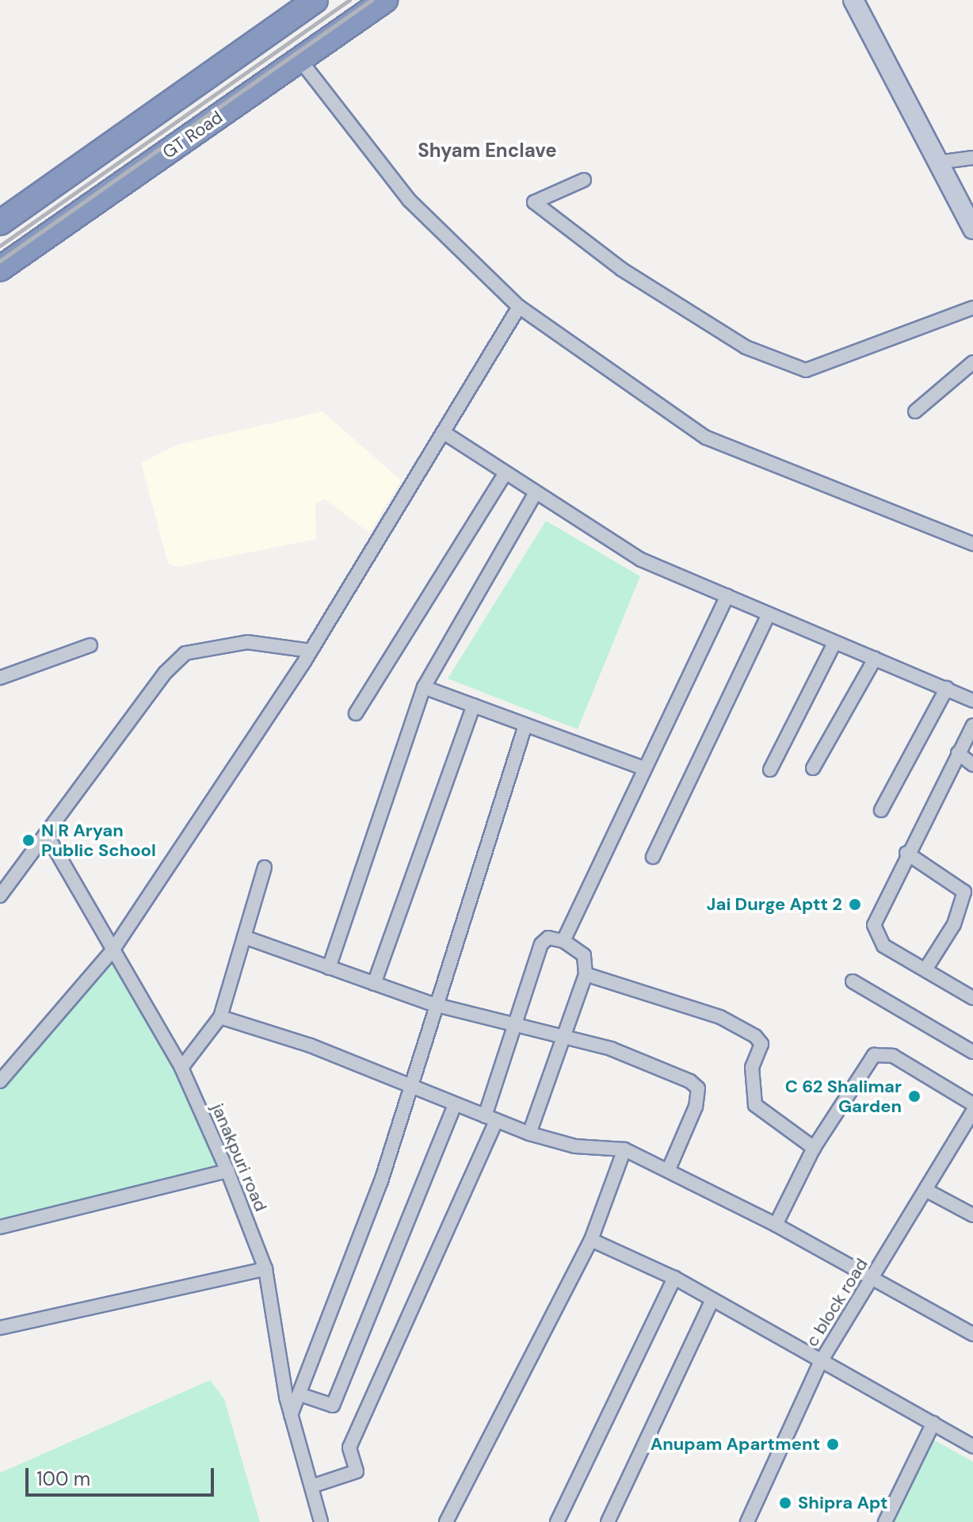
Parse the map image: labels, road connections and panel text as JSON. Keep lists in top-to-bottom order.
{
  "streets": {
    "highway": ["GT Road"],
    "street": ["janakpuri road", "c block road"]
  },
  "districts": ["Shyam Enclave"],
  "places": [
    "N R Aryan Public School",
    "Jai Durge Aptt 2",
    "C 62 Shalimar Garden",
    "Anupam Apartment",
    "Shipra Apt"
  ],
  "scale_bar": "100 m"
}
